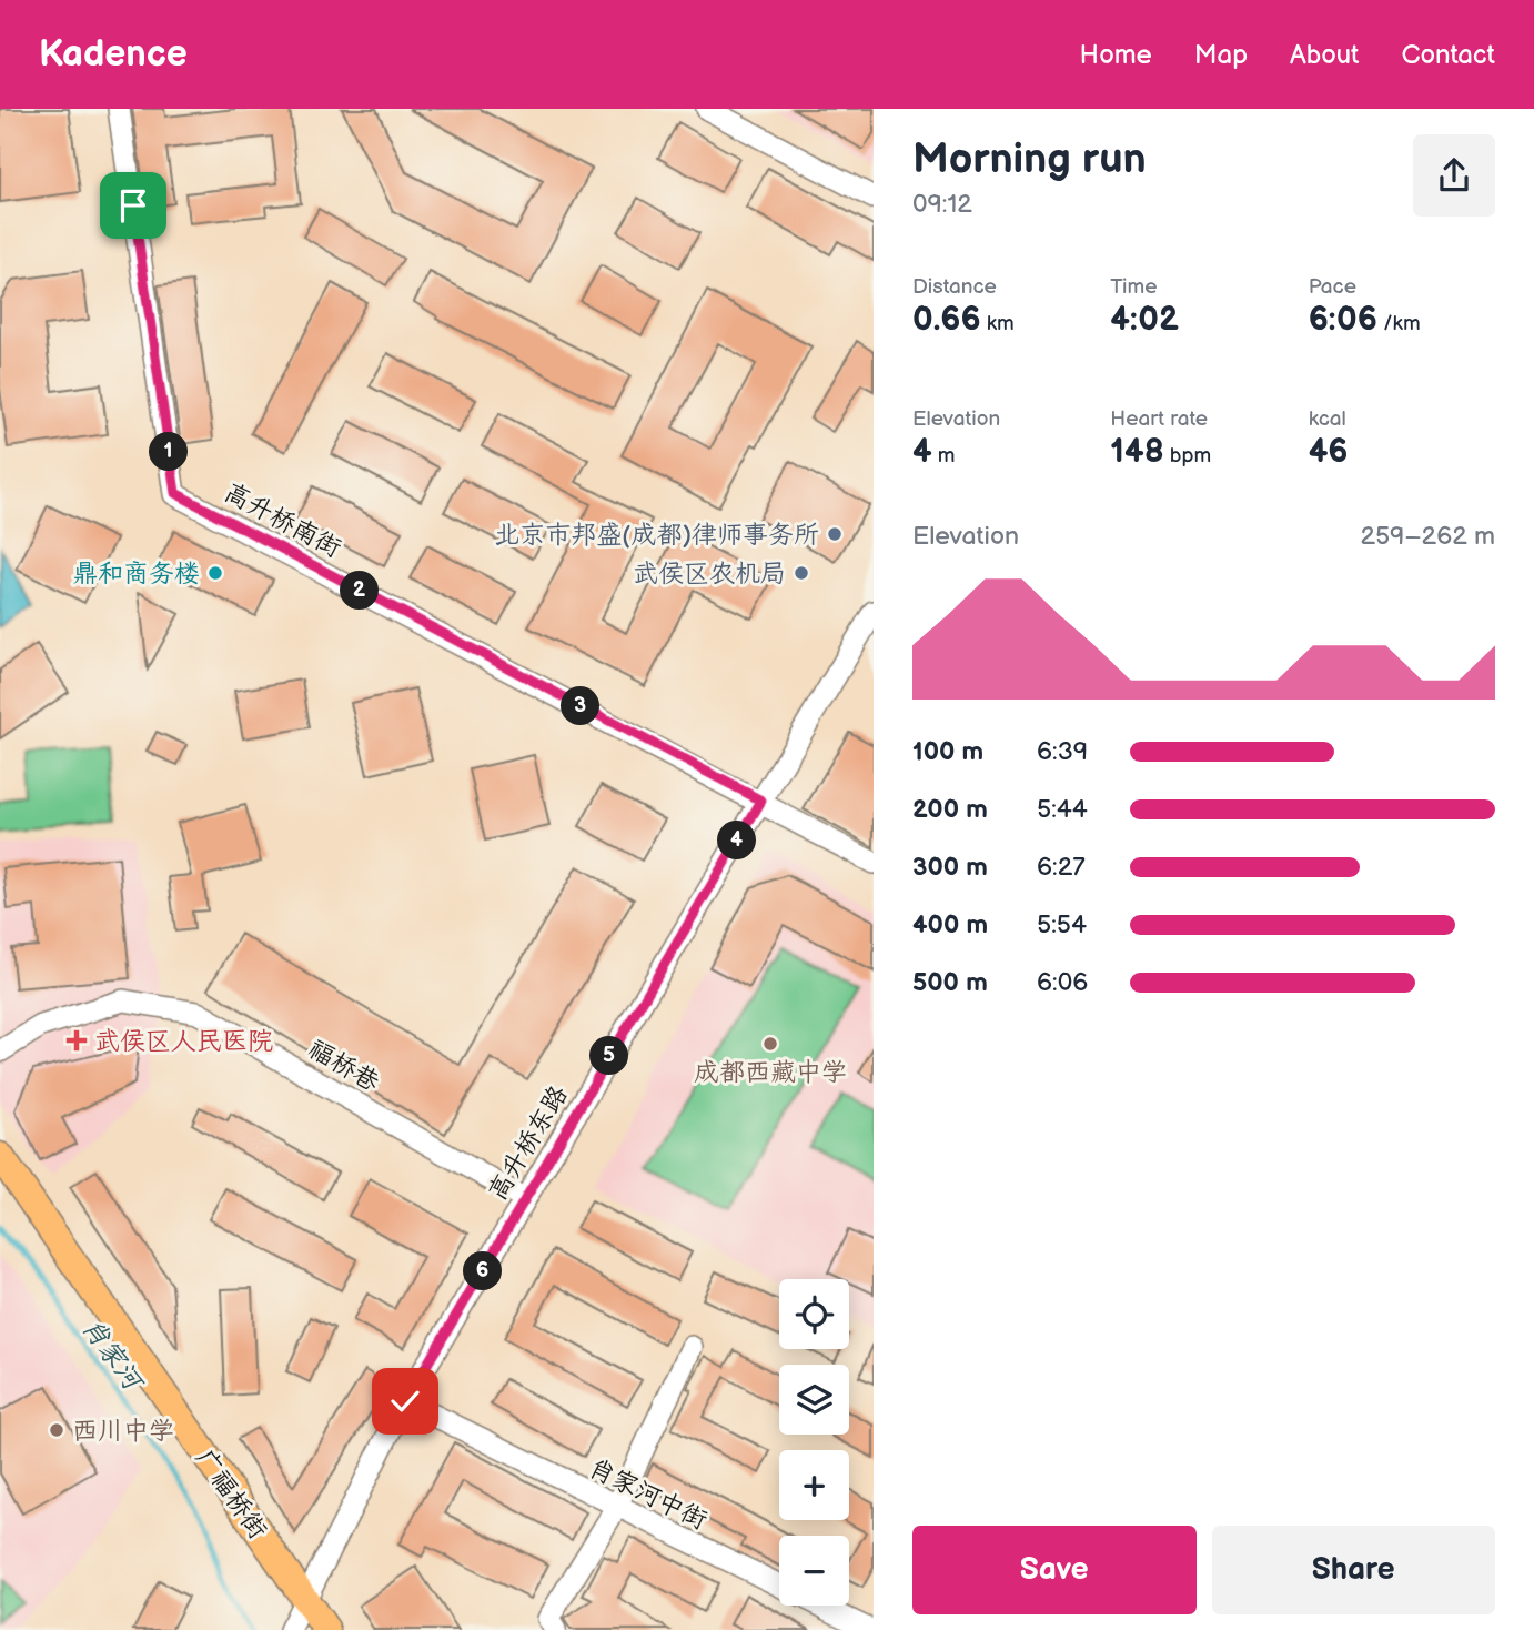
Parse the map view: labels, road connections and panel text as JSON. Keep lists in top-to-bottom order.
{
  "streets": {
    "main road": ["广福桥街"],
    "street": [
      "高升桥南街",
      "福桥巷",
      "高升桥东路",
      "肖家河中街"
    ]
  },
  "crossings": [
    ["高升桥南街", "高升桥东路"],
    ["福桥巷", "高升桥东路"],
    ["高升桥东路", "广福桥街"],
    ["高升桥东路", "肖家河中街"]
  ],
  "water": ["肖家河"],
  "places": {
    "other": [
      "北京市邦盛(成都)律师事务所",
      "鼎和商务楼",
      "武侯区农机局",
      "成都西藏中学",
      "西川中学"
    ],
    "health": ["武侯区人民医院"]
  },
  "page": {
    "header": "Kadence",
    "nav": [
      "Home",
      "Map",
      "About",
      "Contact"
    ],
    "heading": ["Morning run", "09:12"],
    "stats": [
      ["Distance", "0.66 km"],
      ["Time", "4:02"],
      ["Pace", "6:06 /km"],
      ["Elevation", "4 m"],
      ["Heart rate", "148 bpm"],
      ["kcal", "46"]
    ],
    "pins": [
      "1",
      "2",
      "3",
      "4",
      "5",
      "6"
    ],
    "chart": ["Elevation", "259–262 m"],
    "list": [
      {
        "name": "100 m",
        "note": "6:39"
      },
      {
        "name": "200 m",
        "note": "5:44"
      },
      {
        "name": "300 m",
        "note": "6:27"
      },
      {
        "name": "400 m",
        "note": "5:54"
      },
      {
        "name": "500 m",
        "note": "6:06"
      }
    ],
    "map_buttons": ["+", "−"],
    "buttons": ["Save", "Share"]
  }
}
